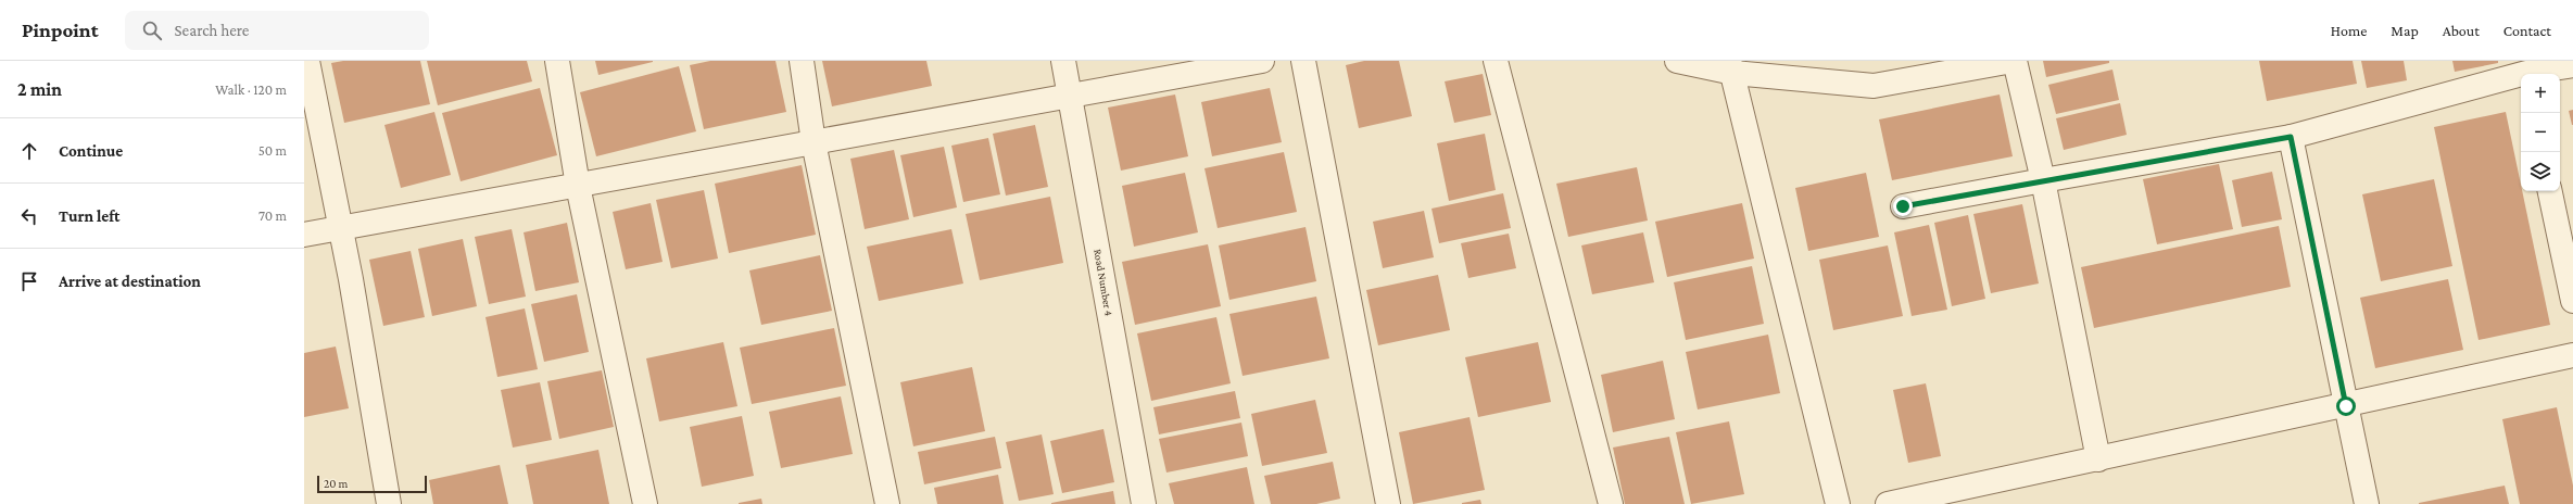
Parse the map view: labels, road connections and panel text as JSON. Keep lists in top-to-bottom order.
{
  "streets": {
    "street": ["Road Number 4"]
  },
  "scale_bar": "20 m",
  "page": {
    "header": "Pinpoint",
    "search": "Search here",
    "nav": [
      "Home",
      "Map",
      "About",
      "Contact"
    ],
    "heading": ["2 min", "Walk · 120 m"],
    "map_buttons": ["+", "−"],
    "list": [
      ["Continue", "50 m"],
      ["Turn left", "70 m"],
      "Arrive at destination"
    ],
    "scale": "20 m"
  }
}
